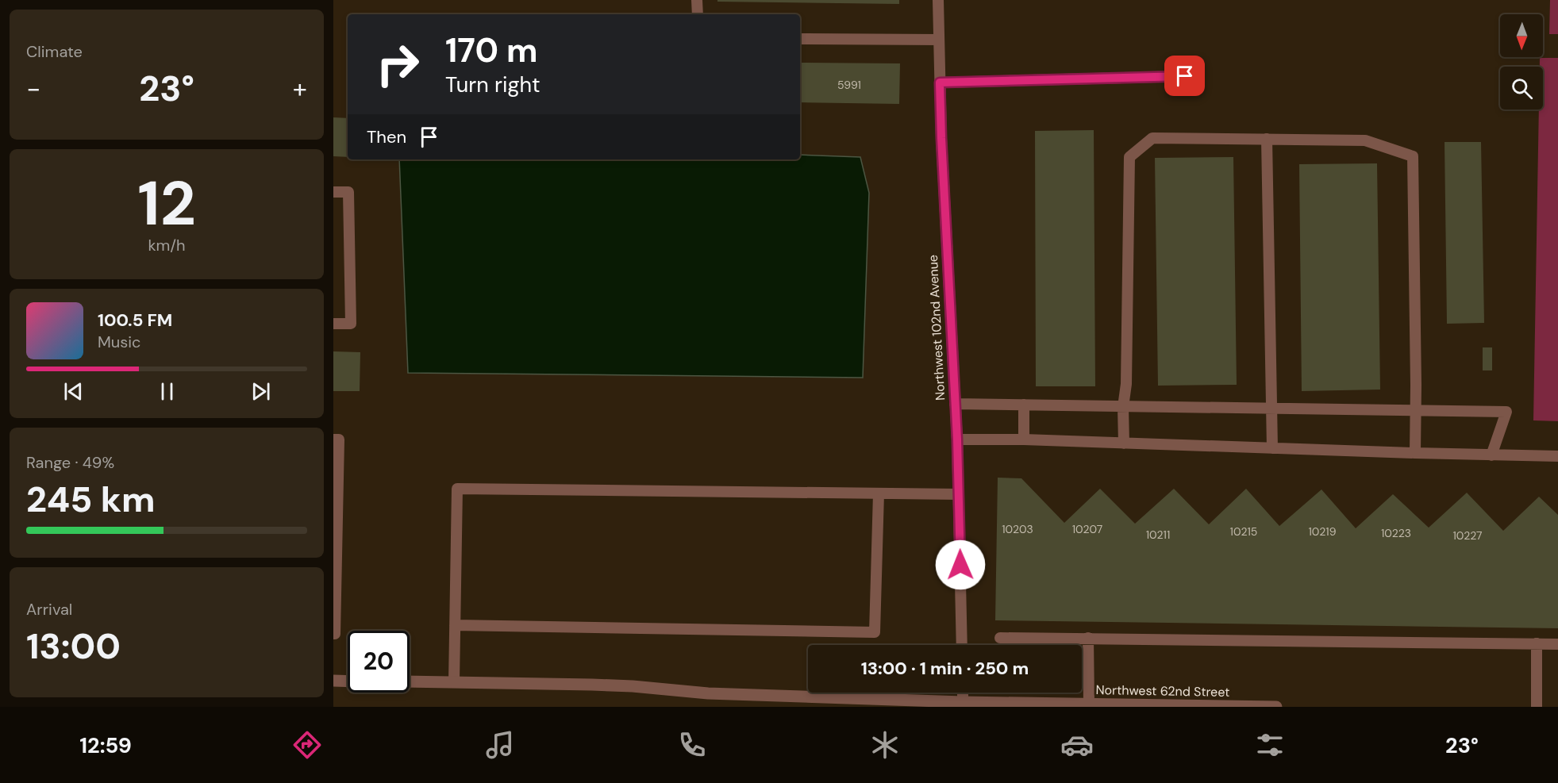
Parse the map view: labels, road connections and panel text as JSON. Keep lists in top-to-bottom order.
{
  "streets": {
    "street": ["Northwest 62nd Street"],
    "lane": ["Northwest 102nd Avenue"]
  },
  "house_numbers": [
    "5991",
    "10203",
    "10207",
    "10215",
    "10219",
    "10223",
    "10211",
    "10227"
  ],
  "north": "bottom",
  "page": {
    "tile": [
      "Climate",
      ["12", "km/h"],
      ["Range · 49%", "245 km"],
      ["Arrival", "13:00"]
    ],
    "turn": ["170 m", "Turn right"],
    "heat": ["−", "23°", "+"],
    "then": "Then",
    "song": ["100.5 FM", "Music"],
    "limit": "20",
    "trip": "13:00 · 1 min · 250 m",
    "tabs": ["12:59", "23°"]
  }
}
